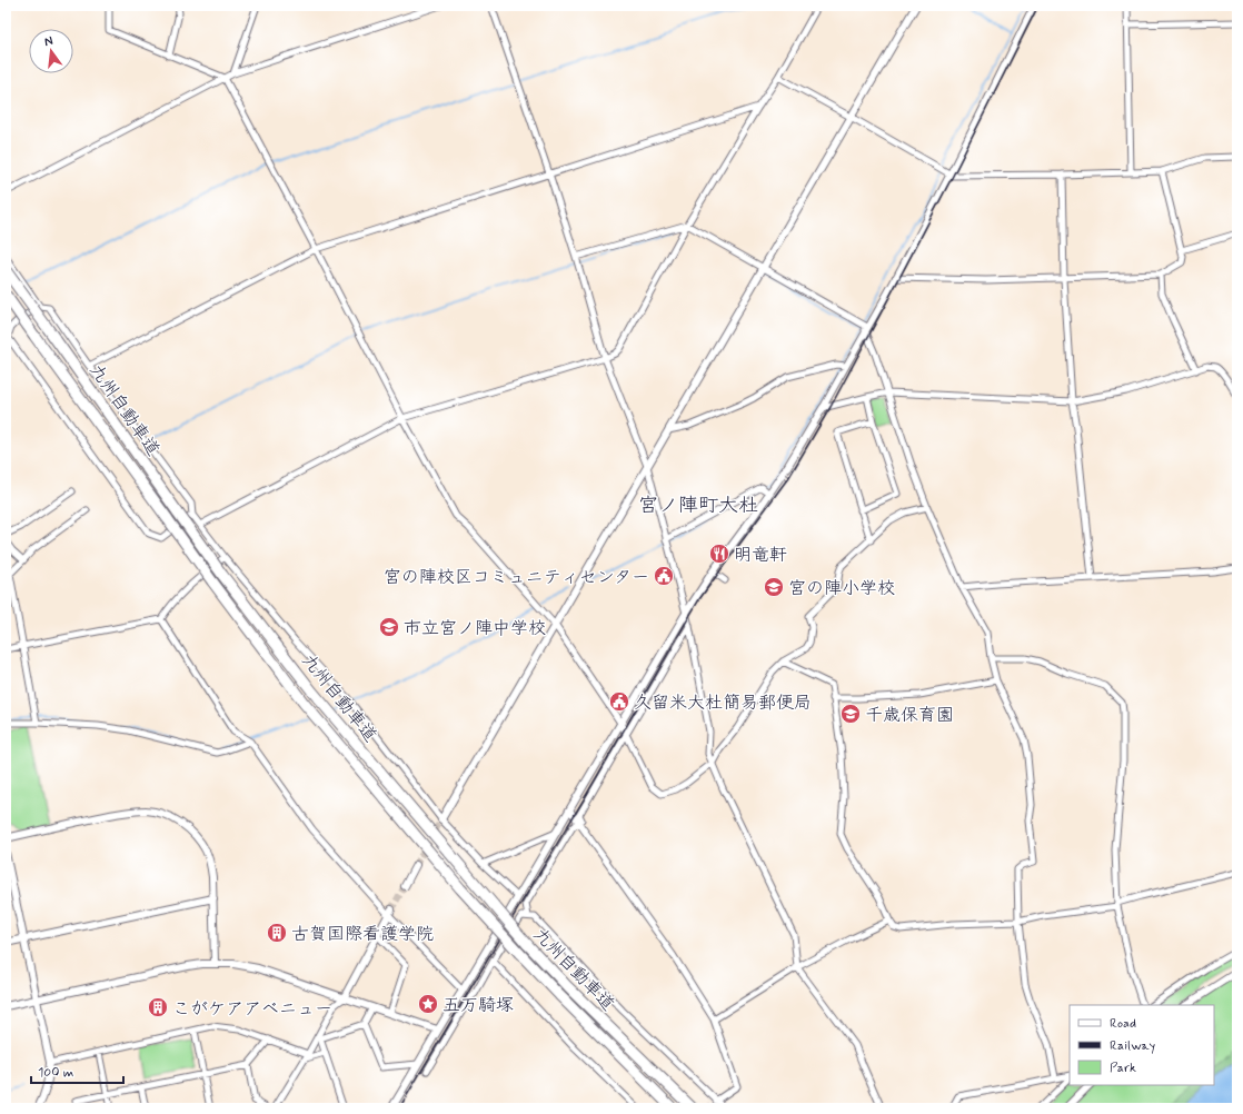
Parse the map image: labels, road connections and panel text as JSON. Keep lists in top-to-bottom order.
{
  "streets": {
    "highway": ["九州自動車道"]
  },
  "districts": ["宮ノ陣町大杜"],
  "places": {
    "restaurant": ["明竜軒"],
    "public building": ["宮の陣校区コミュニティセンター", "久留米大杜簡易郵便局"],
    "school or university": ["宮の陣小学校", "市立宮ノ陣中学校", "千歳保育園"],
    "building": ["古賀国際看護学院", "こがケアアベニュー"],
    "place": ["五万騎塚"]
  },
  "legend": ["Road", "Railway", "Park"],
  "scale_bar": "100 m",
  "north": "top"
}
